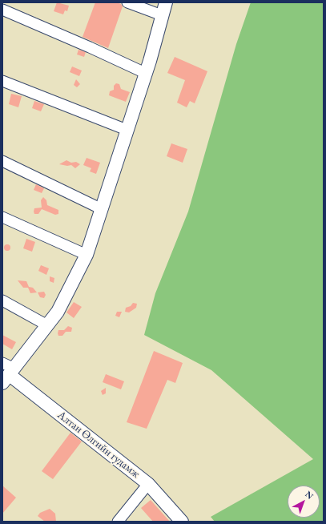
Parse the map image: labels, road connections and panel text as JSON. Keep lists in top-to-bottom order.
{
  "streets": {
    "main road": ["Алтан Өлгийн гудамж"]
  },
  "north": "top right"
}
